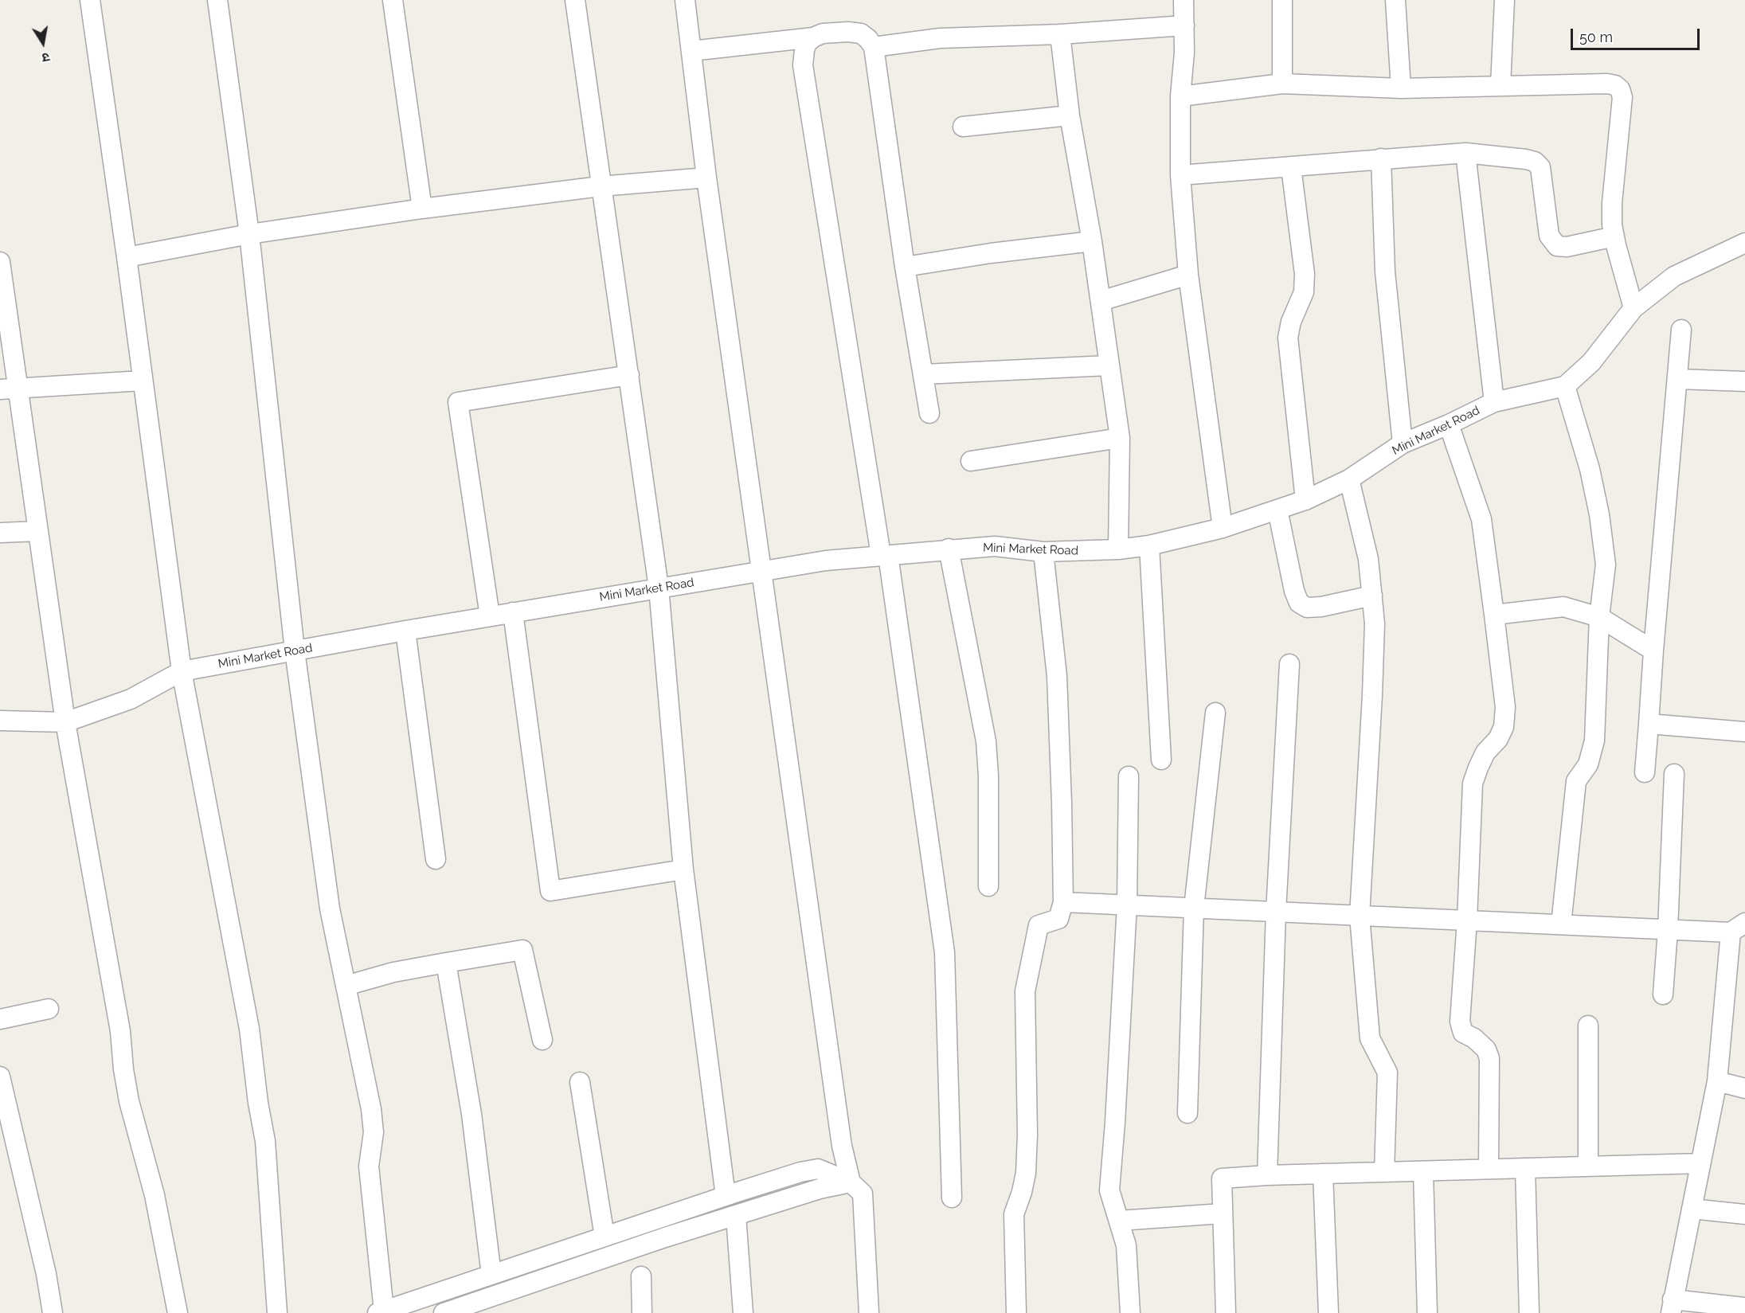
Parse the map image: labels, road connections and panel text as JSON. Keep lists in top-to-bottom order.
{
  "streets": {
    "street": ["Mini Market Road"]
  },
  "scale_bar": "50 m",
  "north": "bottom"
}
